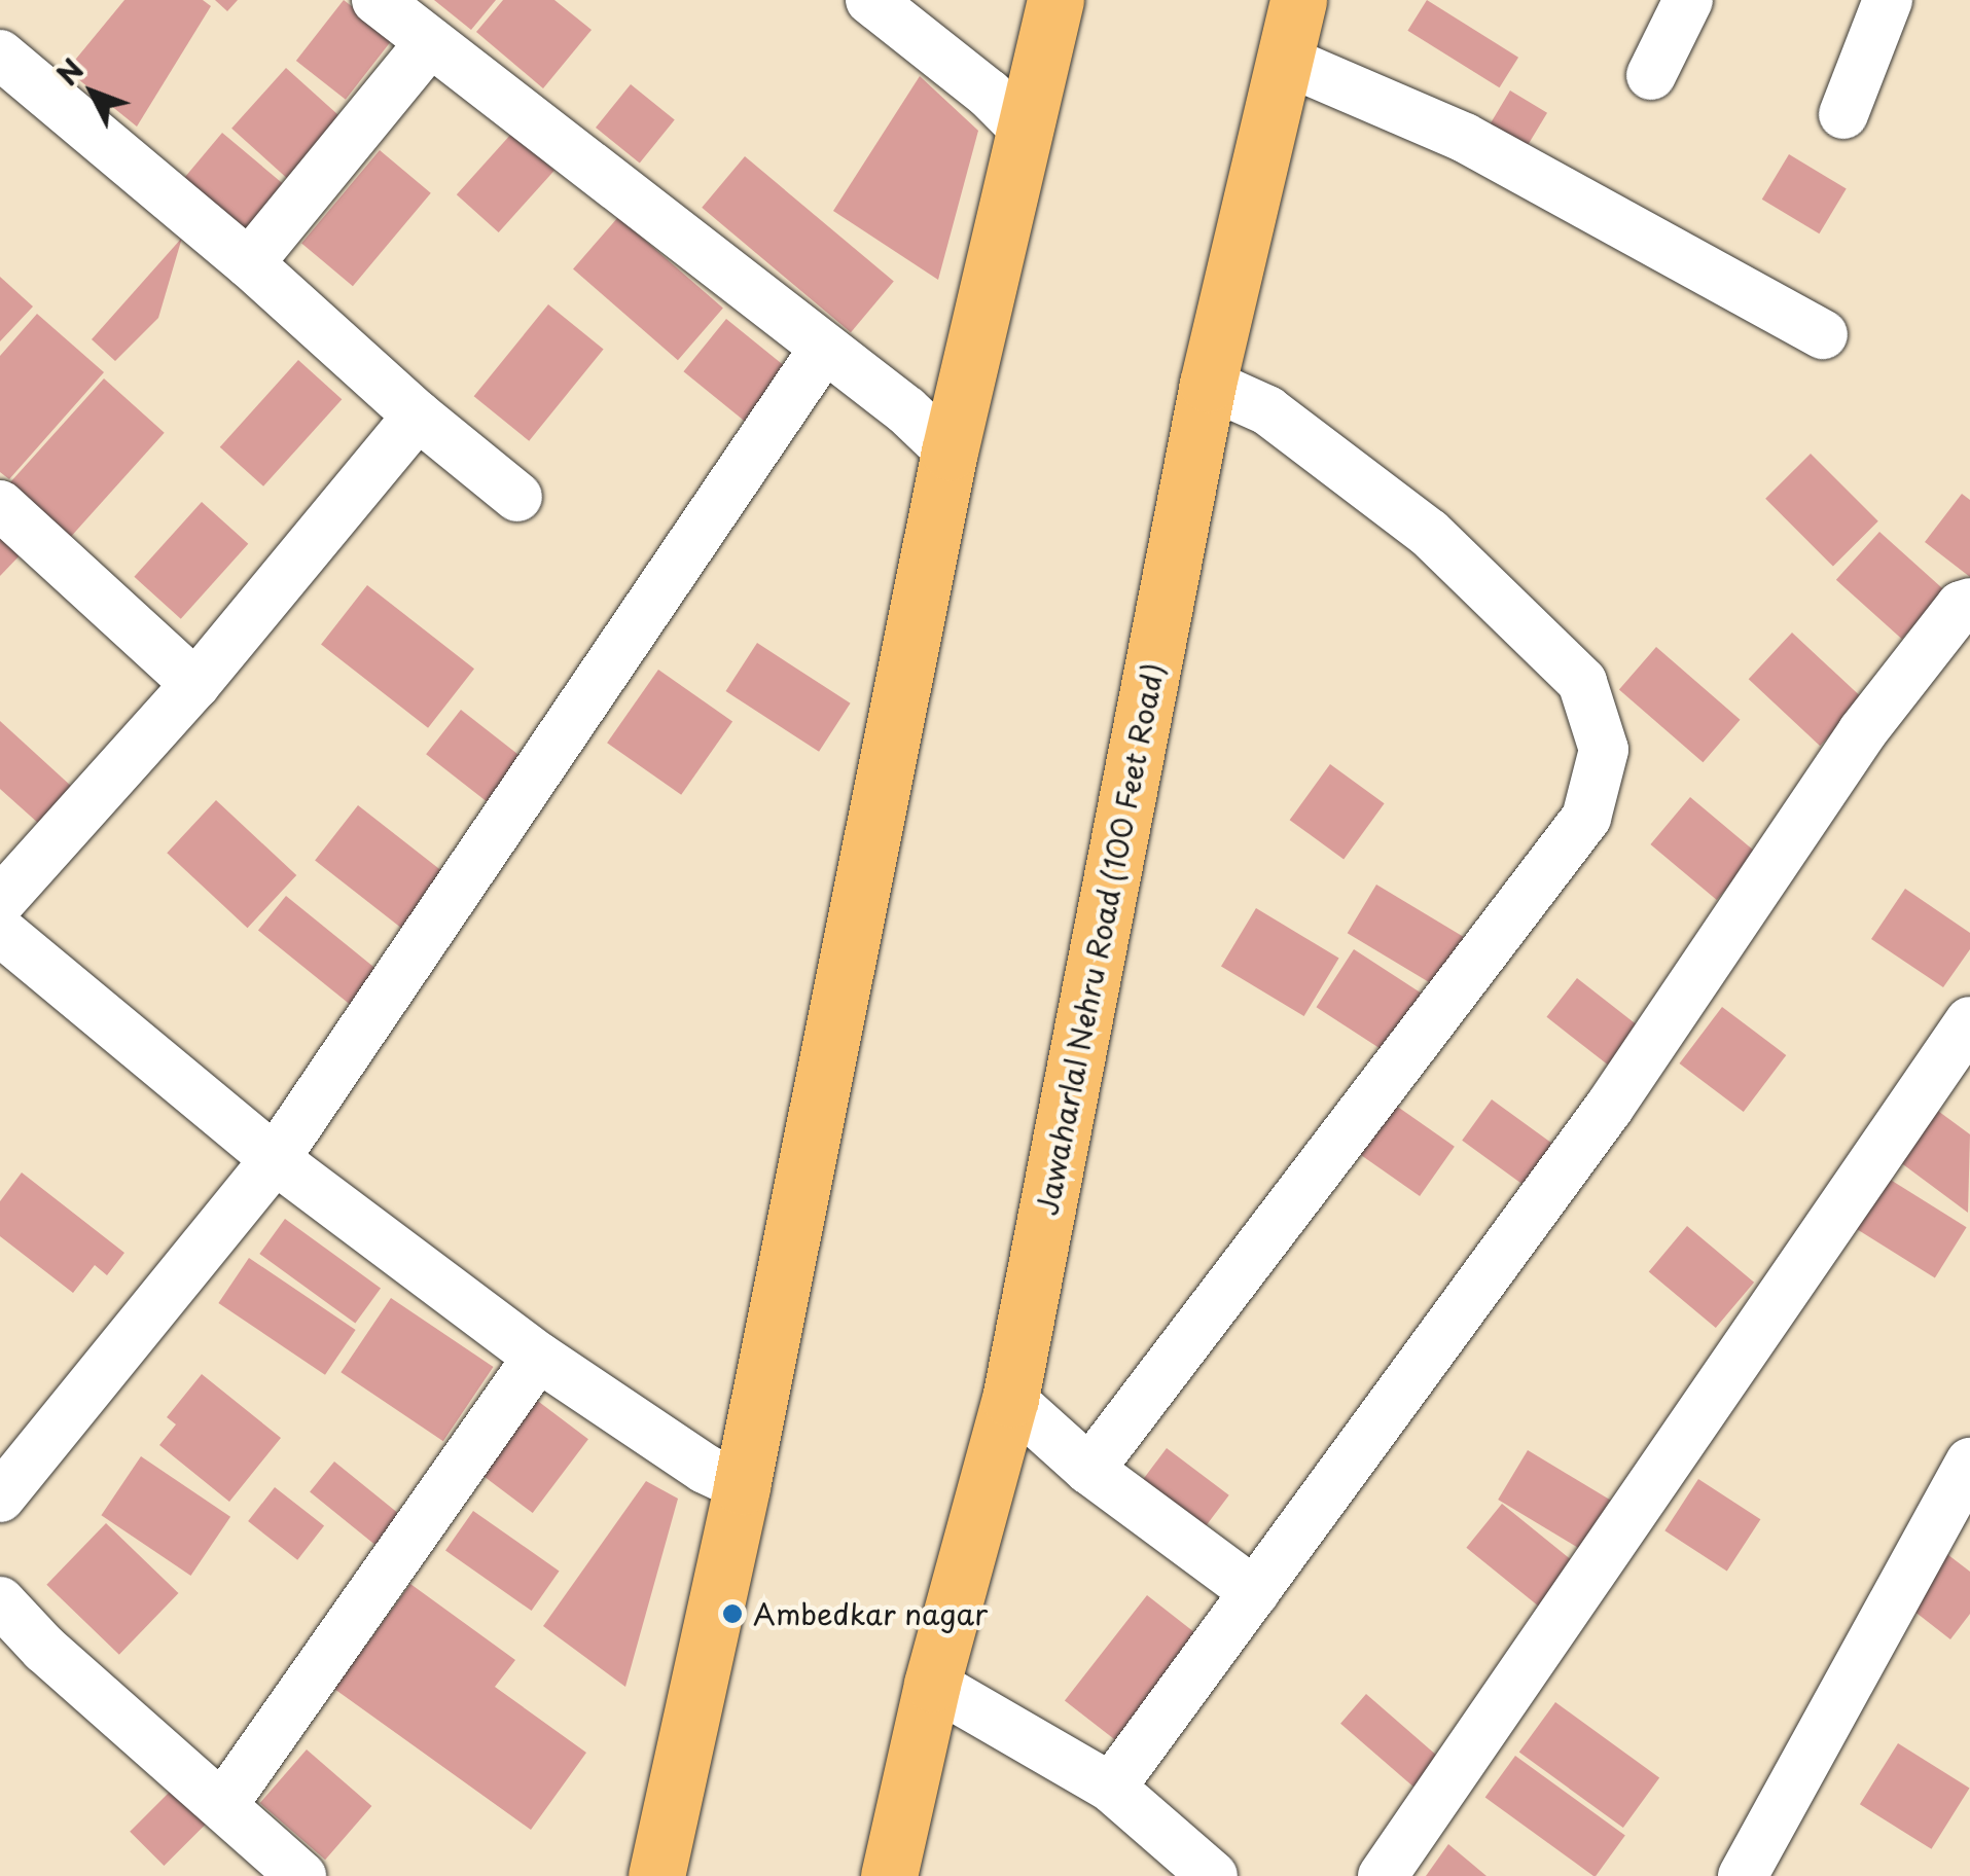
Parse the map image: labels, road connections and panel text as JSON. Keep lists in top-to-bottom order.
{
  "streets": {
    "main road": ["Jawaharlal Nehru Road (100 Feet Road)"]
  },
  "places": ["Ambedkar nagar"],
  "north": "top left"
}
